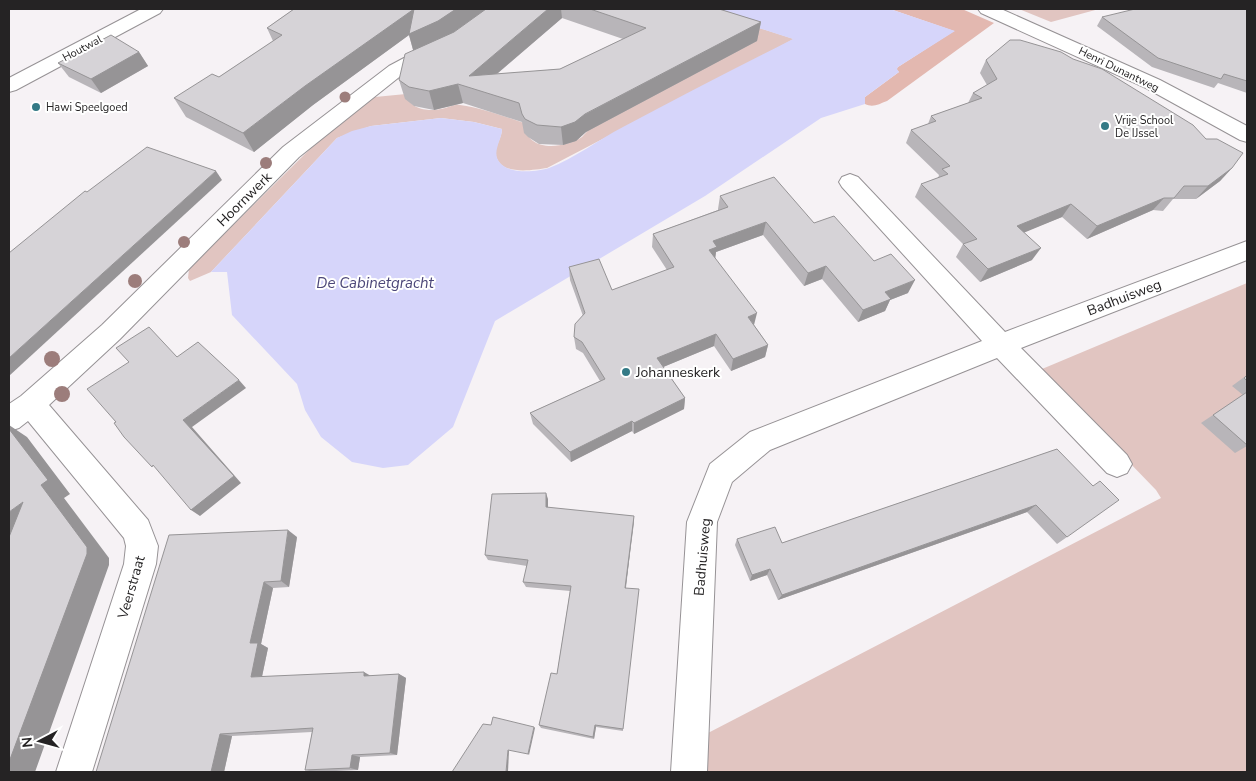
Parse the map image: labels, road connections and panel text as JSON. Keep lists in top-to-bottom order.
{
  "streets": {
    "street": [
      "Houtwal",
      "Henri Dunantweg",
      "Hoornwerk",
      "Badhuisweg",
      "Veerstraat"
    ]
  },
  "crossings": [
    ["Hoornwerk", "Veerstraat"]
  ],
  "water": ["De Cabinetgracht"],
  "places": ["Hawi Speelgoed", "Vrije School De IJssel", "Johanneskerk"],
  "north": "left"
}
